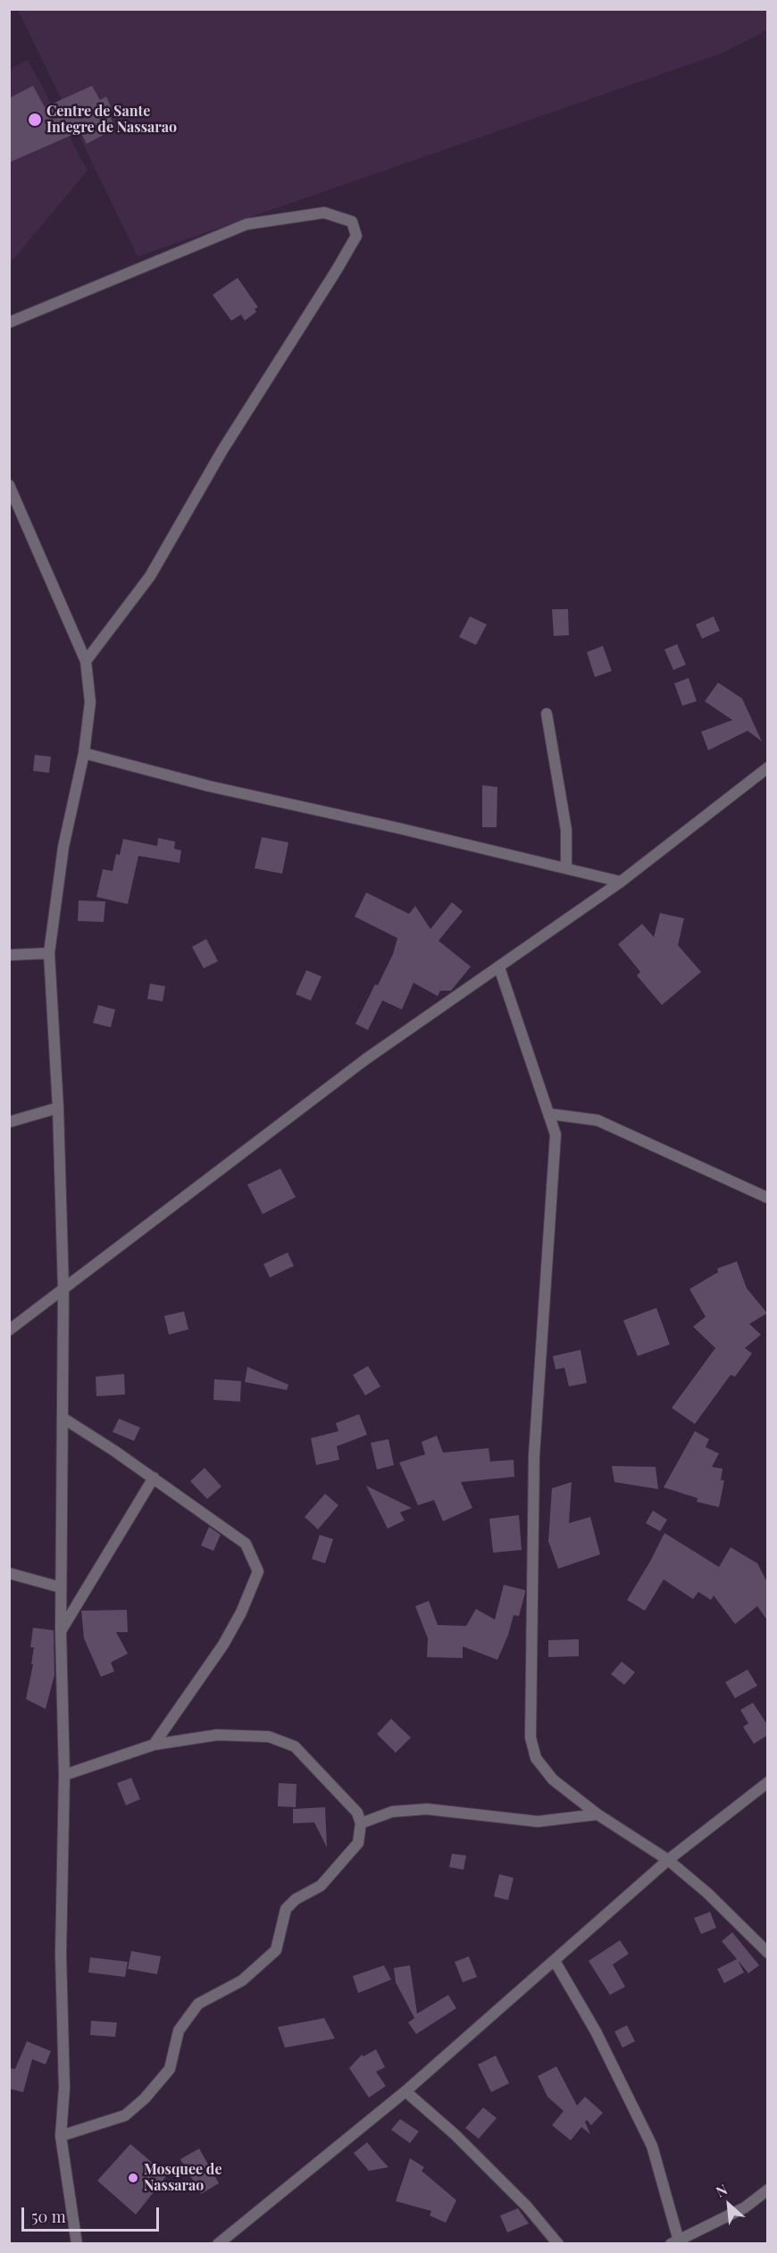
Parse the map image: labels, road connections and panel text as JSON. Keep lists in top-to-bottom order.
{
  "places": ["Centre de Sante Integre de Nassarao", "Mosquee de Nassarao"],
  "scale_bar": "50 m",
  "north": "top left"
}
